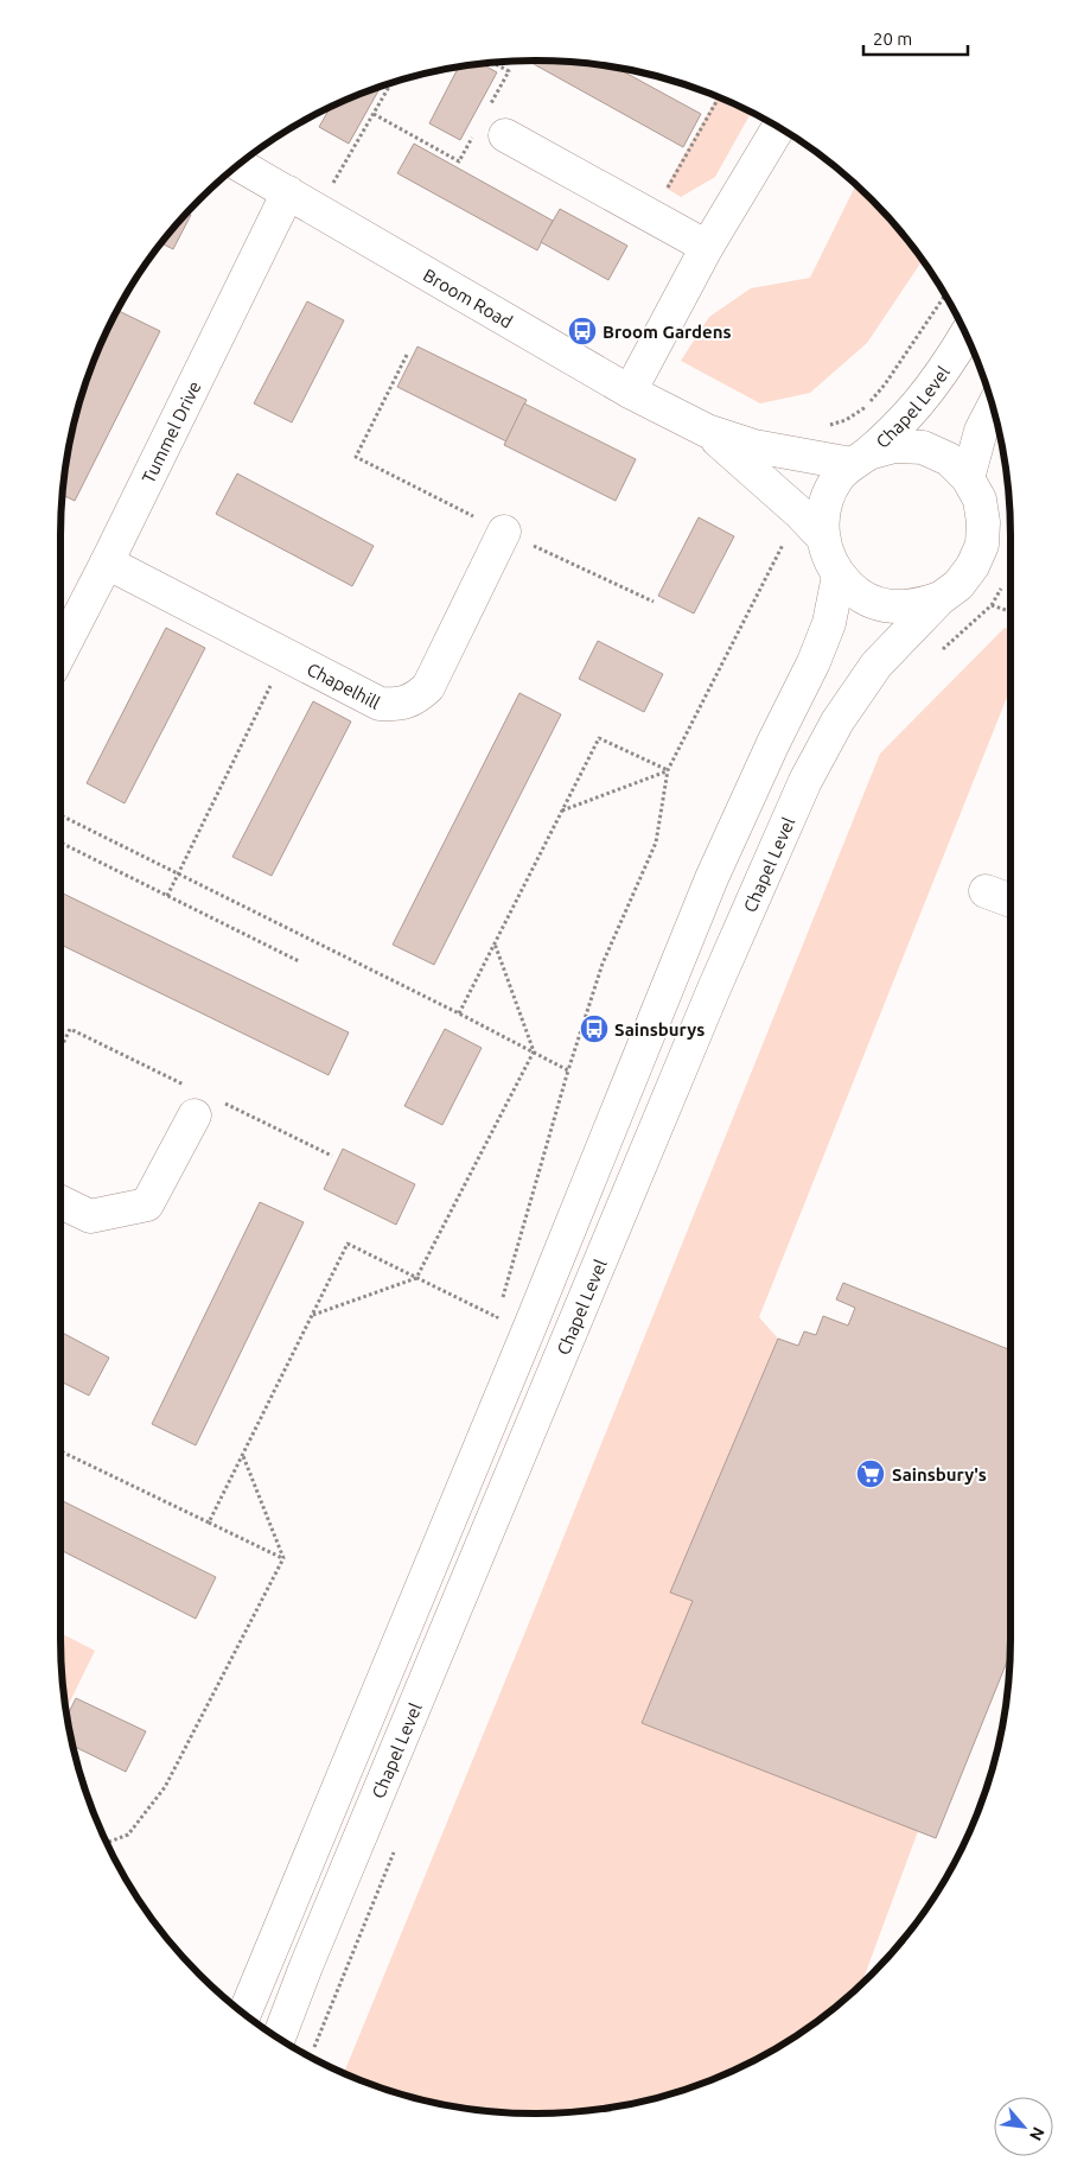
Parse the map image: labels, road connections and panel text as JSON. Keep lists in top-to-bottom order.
{
  "streets": {
    "main road": [
      "Broom Road",
      "Chapel Level",
      "Tummel Drive",
      "Chapelhill"
    ]
  },
  "crossings": [
    ["Broom Road", "Chapel Level"],
    ["Broom Road", "Tummel Drive"],
    ["Tummel Drive", "Chapelhill"]
  ],
  "places": {
    "bus stop": ["Broom Gardens", "Sainsburys"],
    "supermarket": ["Sainsbury's"]
  },
  "scale_bar": "20 m",
  "north": "bottom right"
}
